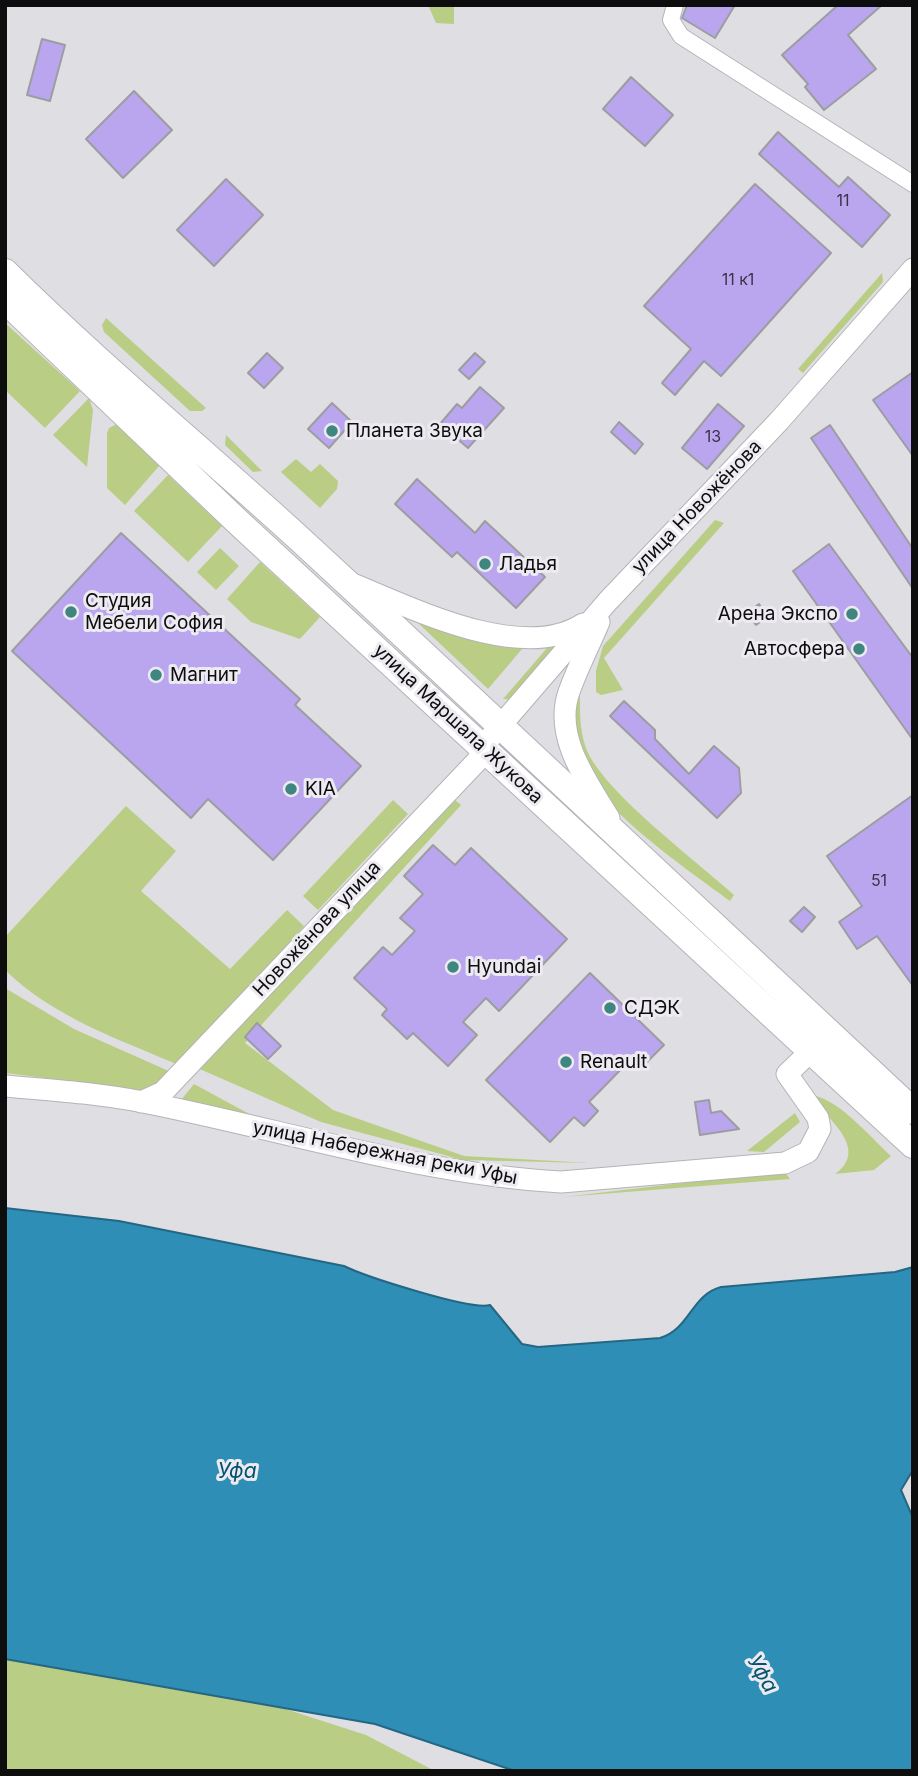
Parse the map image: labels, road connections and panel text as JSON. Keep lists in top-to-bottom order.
{
  "streets": {
    "main road": ["улица Маршала Жукова"],
    "street": ["улица Новожёнова", "Новожёнова улица", "улица Набережная реки Уфы"]
  },
  "crossings": [
    ["улица Новожёнова", "улица Маршала Жукова"],
    ["улица Новожёнова", "Новожёнова улица"],
    ["улица Маршала Жукова", "Новожёнова улица"],
    ["улица Маршала Жукова", "улица Набережная реки Уфы"],
    ["Новожёнова улица", "улица Набережная реки Уфы"]
  ],
  "water": ["Уфа"],
  "places": [
    "Планета Звука",
    "Ладья",
    "Студия Мебели София",
    "Арена Экспо",
    "Автосфера",
    "Магнит",
    "KIA",
    "Hyundai",
    "СДЭК",
    "Renault"
  ],
  "house_numbers": [
    "11",
    "11 к1",
    "13",
    "51"
  ]
}
